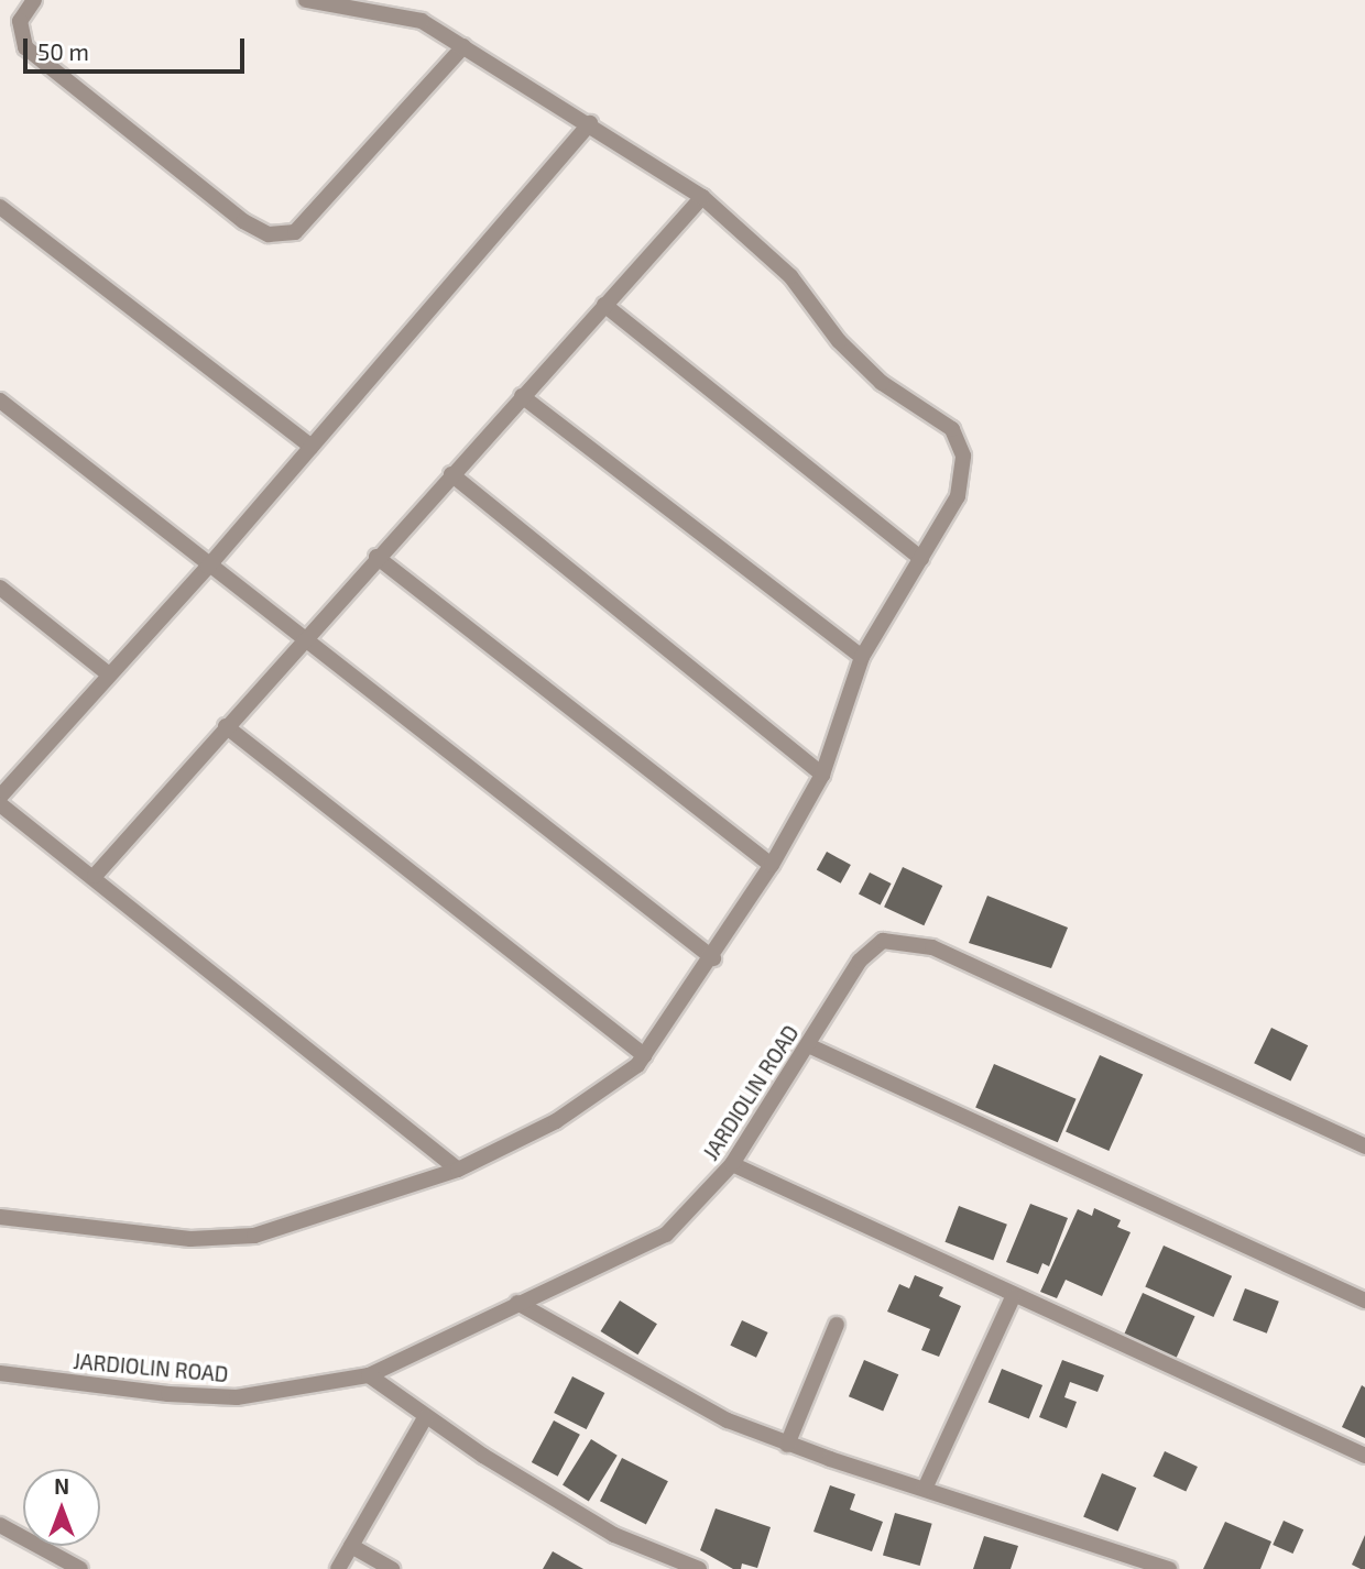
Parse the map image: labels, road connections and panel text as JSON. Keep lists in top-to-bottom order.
{
  "streets": {
    "street": ["JARDIOLIN ROAD"]
  },
  "scale_bar": "50 m",
  "north": "top"
}
